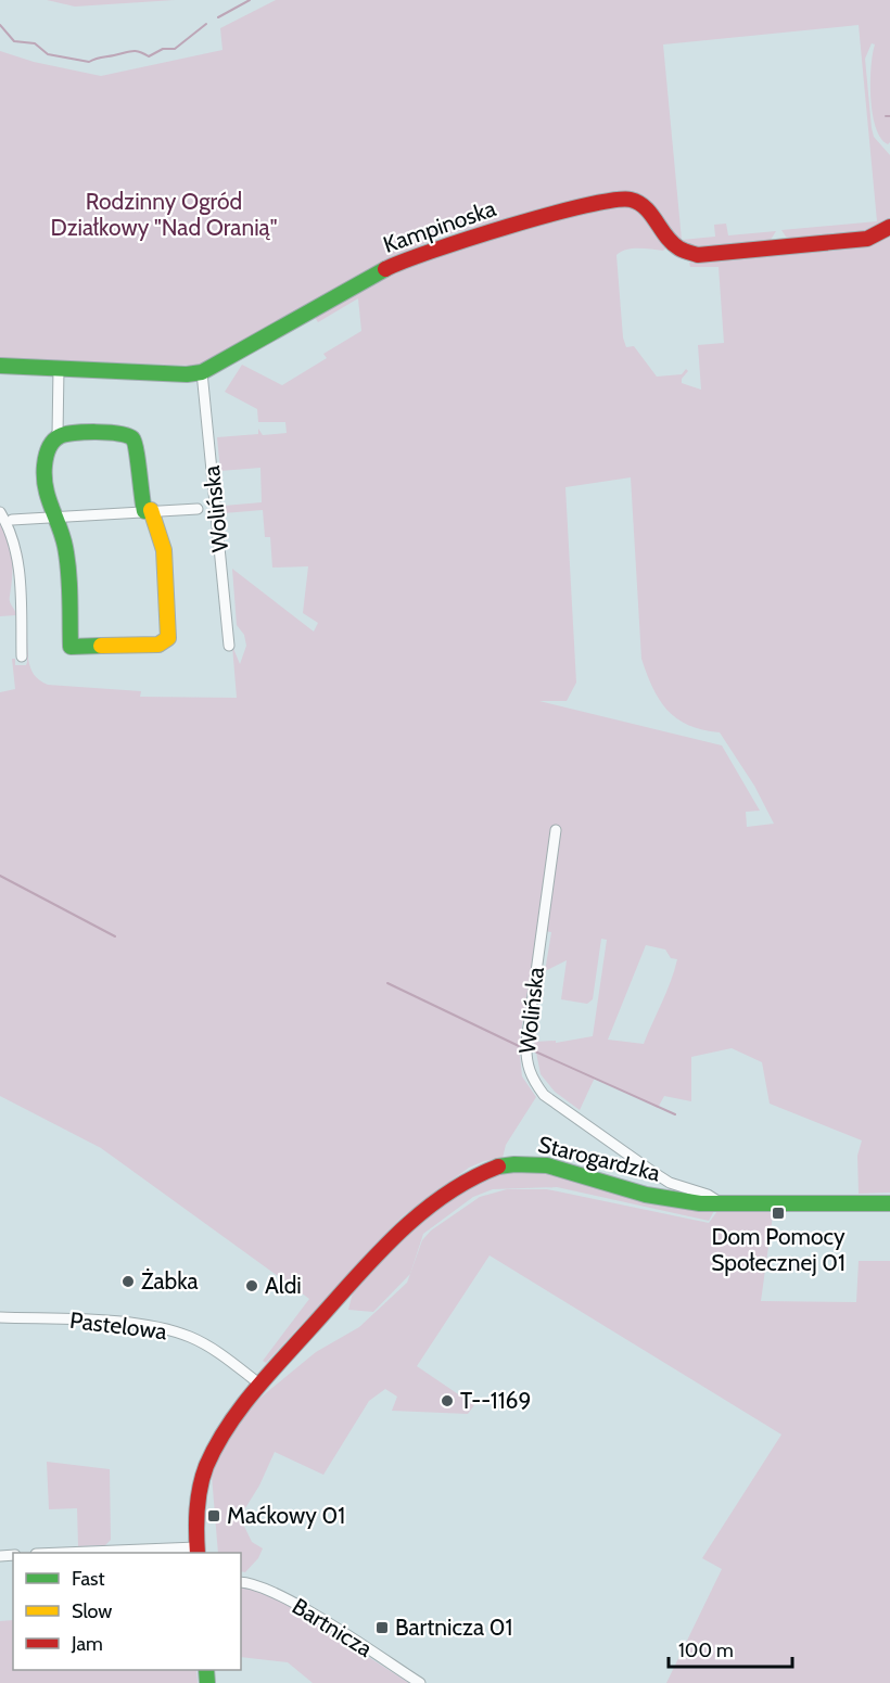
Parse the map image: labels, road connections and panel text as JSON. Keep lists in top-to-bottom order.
{
  "streets": {
    "street": [
      "Kampinoska",
      "Wolińska",
      "Starogardzka",
      "Pastelowa",
      "Bartnicza"
    ]
  },
  "crossings": [
    ["Kampinoska", "Wolińska"],
    ["Wolińska", "Starogardzka"],
    ["Starogardzka", "Pastelowa"]
  ],
  "parks": ["Rodzinny Ogród Działkowy \"Nad Oranią\""],
  "places": {
    "transit": ["Dom Pomocy Społecznej 01", "Maćkowy 01", "Bartnicza 01"],
    "other": ["Żabka", "Aldi", "T--1169"]
  },
  "legend": ["Fast", "Slow", "Jam"],
  "scale_bar": "100 m"
}
